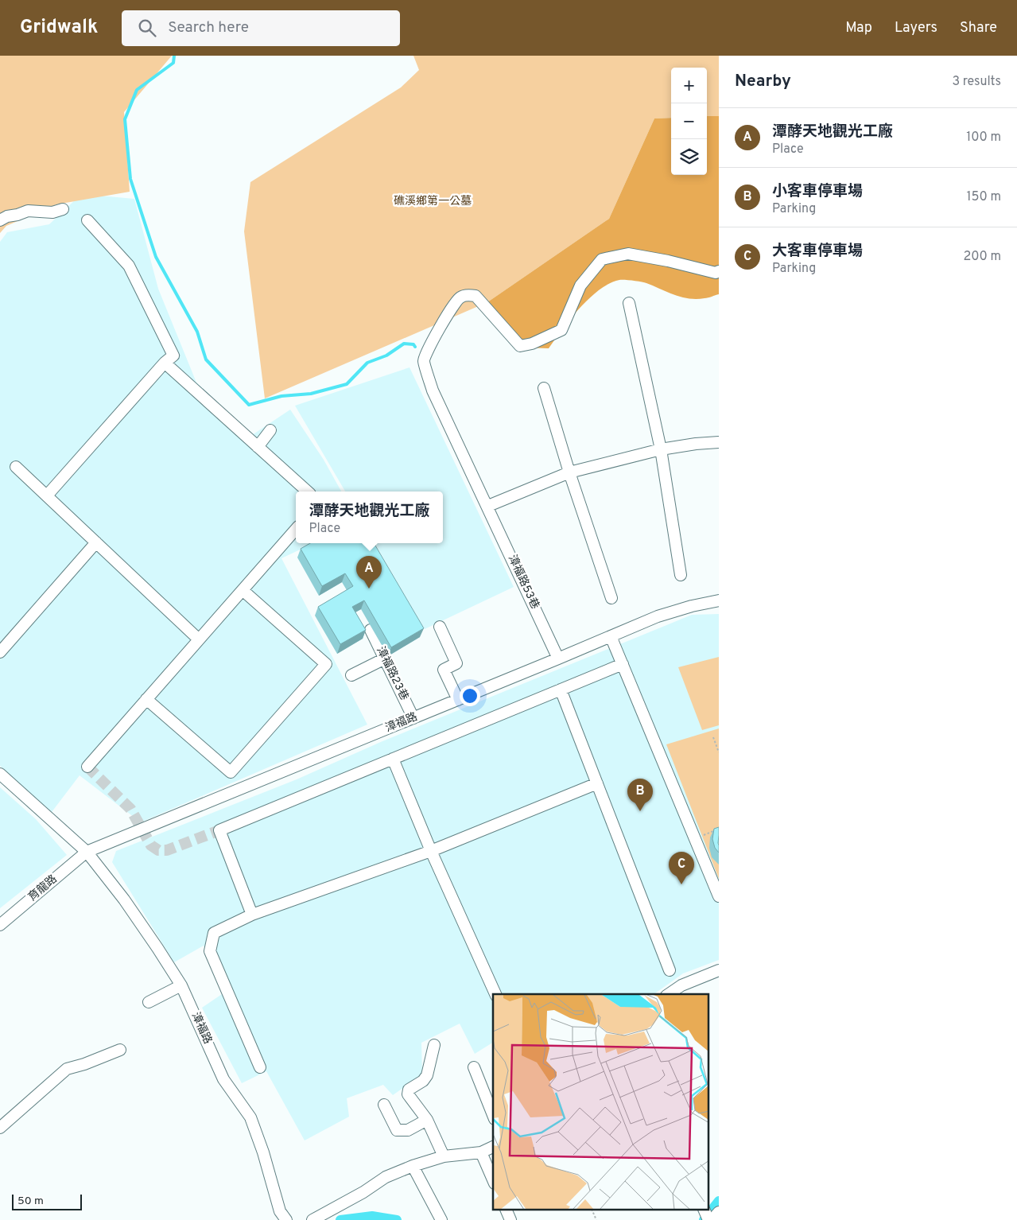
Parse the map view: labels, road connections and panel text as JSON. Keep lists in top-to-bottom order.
{
  "streets": {
    "street": [
      "漳福路53巷",
      "漳福路23巷",
      "漳福路",
      "育龍路"
    ]
  },
  "crossings": [
    ["漳福路53巷", "漳福路"],
    ["漳福路23巷", "漳福路"],
    ["漳福路", "育龍路"]
  ],
  "parks": ["礁溪鄉第一公墓"],
  "scale_bar": "50 m",
  "page": {
    "header": "Gridwalk",
    "search": "Search here",
    "nav": ["Map", "Layers", "Share"],
    "heading": ["Nearby", "3 results"],
    "map_buttons": ["+", "−"],
    "list": [
      {
        "mark": "A",
        "name": "潭酵天地觀光工廠",
        "note": "Place",
        "value": "100 m"
      },
      {
        "mark": "B",
        "name": "小客車停車場",
        "note": "Parking",
        "value": "150 m"
      },
      {
        "mark": "C",
        "name": "大客車停車場",
        "note": "Parking",
        "value": "200 m"
      }
    ],
    "popup": ["潭酵天地觀光工廠", "Place"],
    "pins": ["A", "B", "C"],
    "scale": "50 m"
  }
}
